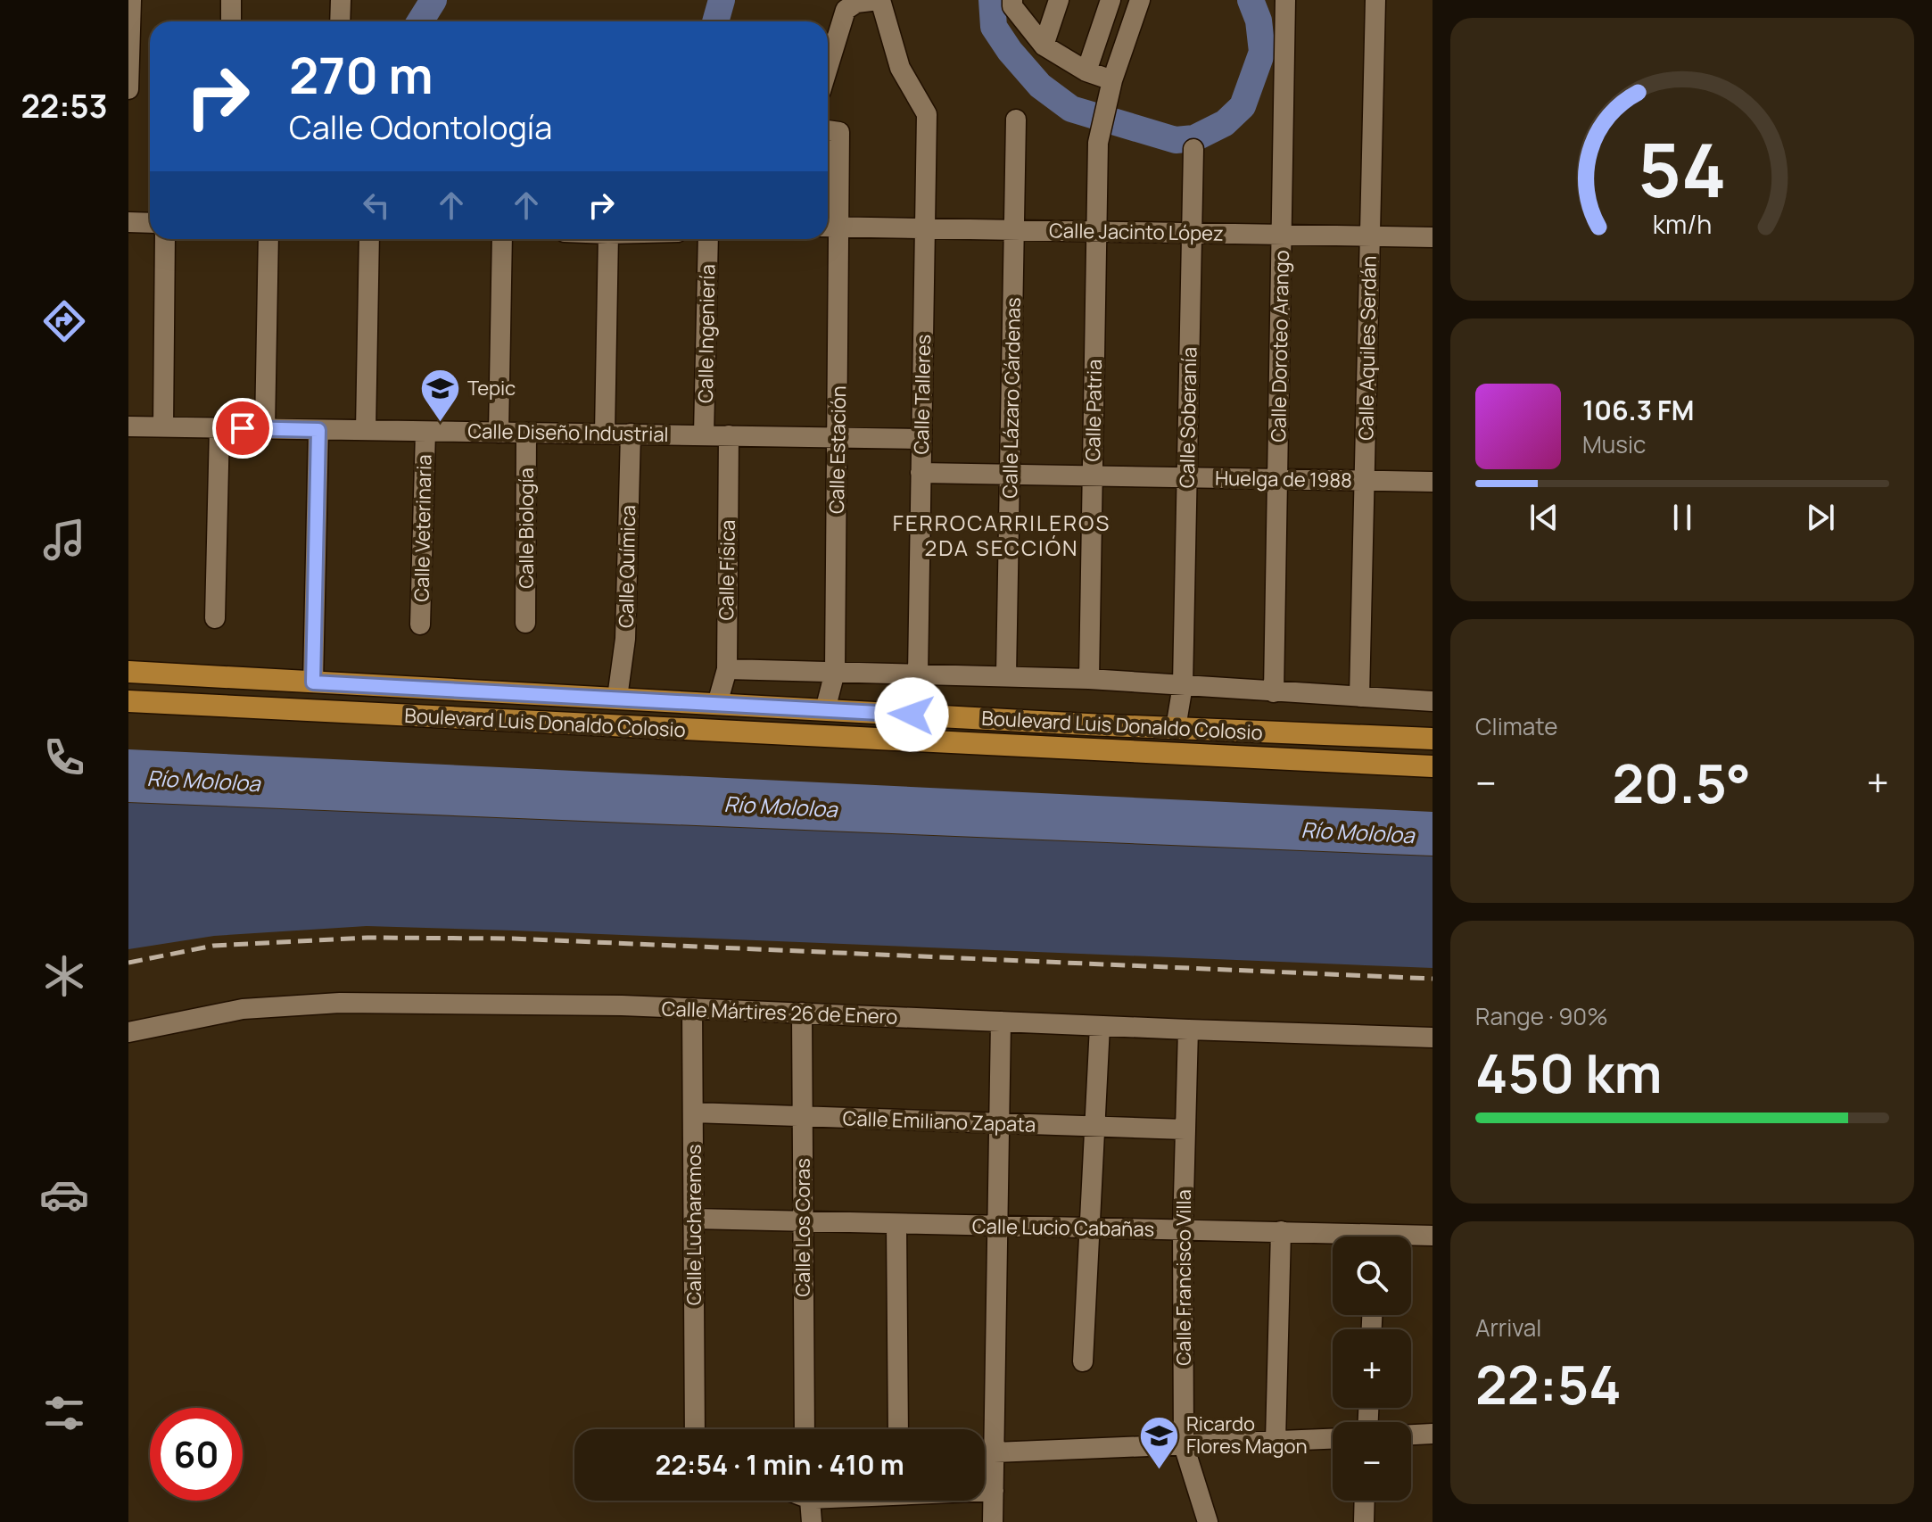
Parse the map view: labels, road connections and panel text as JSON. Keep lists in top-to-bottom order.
{
  "streets": {
    "main road": ["Boulevard Luis Donaldo Colosio"],
    "street": [
      "Calle Jacinto López",
      "Calle Ingeniería",
      "Calle Doroteo Arango",
      "Calle Aquiles Serdán",
      "Calle Talleres",
      "Calle Lázaro Cárdenas",
      "Calle Patria",
      "Calle Soberanía",
      "Calle Diseño Industrial",
      "Calle Estación",
      "Huelga de 1988",
      "Calle Veterinaria",
      "Calle Biología",
      "Calle Química",
      "Calle Física",
      "Calle Mártires 26 de Enero",
      "Calle Emiliano Zapata",
      "Calle Lucharemos",
      "Calle Los Coras",
      "Calle Lucio Cabañas",
      "Calle Francisco Villa"
    ]
  },
  "crossings": [
    ["Calle Jacinto López", "Calle Doroteo Arango"],
    ["Calle Jacinto López", "Calle Aquiles Serdán"],
    ["Calle Jacinto López", "Calle Talleres"],
    ["Calle Jacinto López", "Calle Lázaro Cárdenas"],
    ["Calle Jacinto López", "Calle Patria"],
    ["Calle Jacinto López", "Calle Soberanía"],
    ["Calle Jacinto López", "Calle Estación"],
    ["Calle Ingeniería", "Calle Diseño Industrial"],
    ["Calle Doroteo Arango", "Huelga de 1988"],
    ["Calle Aquiles Serdán", "Huelga de 1988"],
    ["Calle Talleres", "Calle Diseño Industrial"],
    ["Calle Talleres", "Huelga de 1988"],
    ["Calle Talleres", "Boulevard Luis Donaldo Colosio"],
    ["Calle Lázaro Cárdenas", "Huelga de 1988"],
    ["Calle Patria", "Huelga de 1988"],
    ["Calle Soberanía", "Huelga de 1988"],
    ["Calle Soberanía", "Boulevard Luis Donaldo Colosio"],
    ["Calle Diseño Industrial", "Calle Estación"],
    ["Calle Diseño Industrial", "Calle Veterinaria"],
    ["Calle Diseño Industrial", "Calle Biología"],
    ["Calle Diseño Industrial", "Calle Química"],
    ["Calle Diseño Industrial", "Calle Física"],
    ["Calle Estación", "Boulevard Luis Donaldo Colosio"],
    ["Calle Química", "Boulevard Luis Donaldo Colosio"],
    ["Calle Física", "Boulevard Luis Donaldo Colosio"],
    ["Calle Mártires 26 de Enero", "Calle Lucharemos"],
    ["Calle Mártires 26 de Enero", "Calle Los Coras"],
    ["Calle Mártires 26 de Enero", "Calle Francisco Villa"],
    ["Calle Emiliano Zapata", "Calle Lucharemos"],
    ["Calle Emiliano Zapata", "Calle Los Coras"],
    ["Calle Emiliano Zapata", "Calle Francisco Villa"],
    ["Calle Lucharemos", "Calle Lucio Cabañas"],
    ["Calle Los Coras", "Calle Lucio Cabañas"],
    ["Calle Lucio Cabañas", "Calle Francisco Villa"]
  ],
  "districts": ["FERROCARRILEROS 2DA SECCIÓN"],
  "water": ["Río Mololoa"],
  "places": {
    "school or university": ["Tepic", "Ricardo Flores Magon"]
  },
  "page": {
    "tabs": "22:53",
    "turn": ["270 m", "Calle Odontología"],
    "song": ["106.3 FM", "Music"],
    "tile": [
      "Climate",
      ["Range · 90%", "450 km"],
      ["Arrival", "22:54"]
    ],
    "heat": ["−", "20.5°", "+"],
    "map_buttons": ["+", "−"],
    "limit": "60",
    "trip": "22:54 · 1 min · 410 m",
    "gauge": ["54", "km/h"]
  }
}
